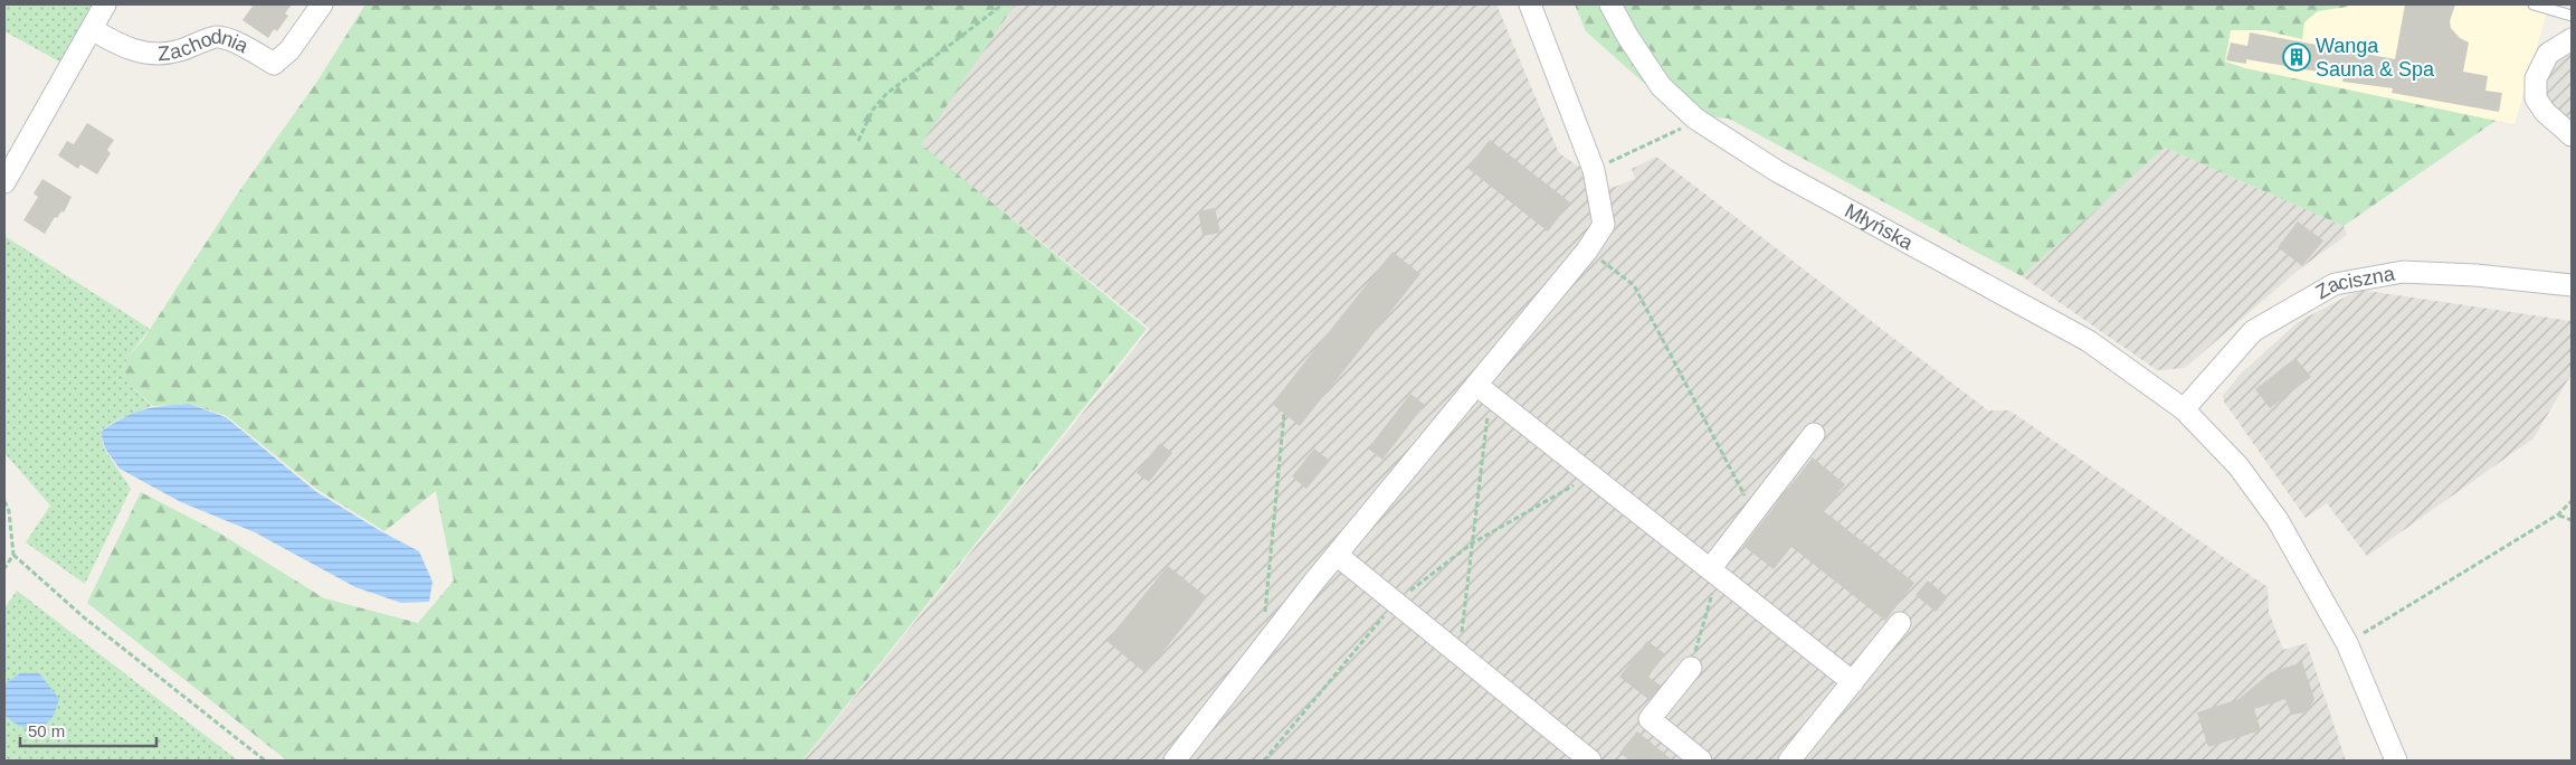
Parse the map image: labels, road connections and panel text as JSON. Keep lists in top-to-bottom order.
{
  "streets": {
    "street": ["Zachodnia", "Młyńska", "Zaciszna"]
  },
  "crossings": [
    ["Młyńska", "Zaciszna"]
  ],
  "places": {
    "building": ["Wanga Sauna & Spa"]
  },
  "scale_bar": "50 m"
}
